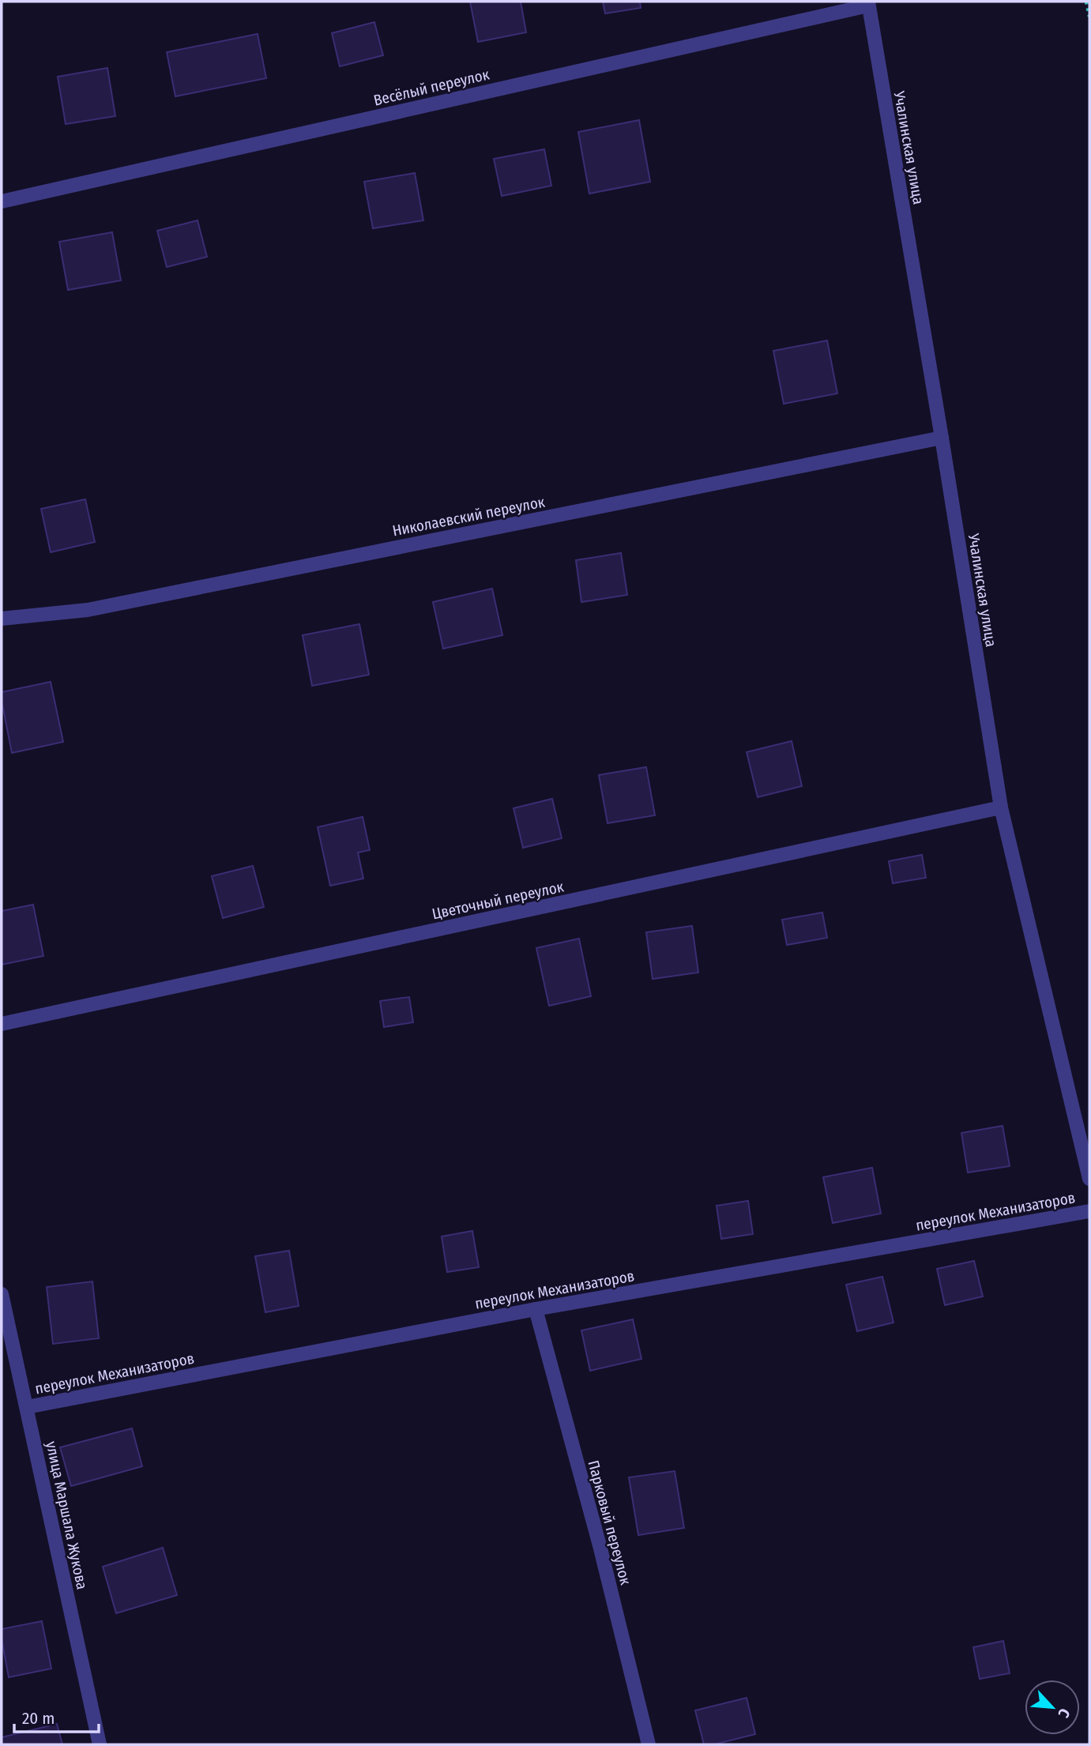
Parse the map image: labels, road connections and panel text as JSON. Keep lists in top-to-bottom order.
{
  "streets": {
    "street": [
      "Весёлый переулок",
      "Учалинская улица",
      "Николаевский переулок",
      "Цветочный переулок",
      "переулок Механизаторов",
      "улица Маршала Жукова",
      "Парковый переулок"
    ]
  },
  "crossings": [
    ["Весёлый переулок", "Учалинская улица"],
    ["Учалинская улица", "Николаевский переулок"],
    ["Учалинская улица", "Цветочный переулок"],
    ["переулок Механизаторов", "улица Маршала Жукова"],
    ["переулок Механизаторов", "Парковый переулок"]
  ],
  "scale_bar": "20 m",
  "north": "bottom right"
}
